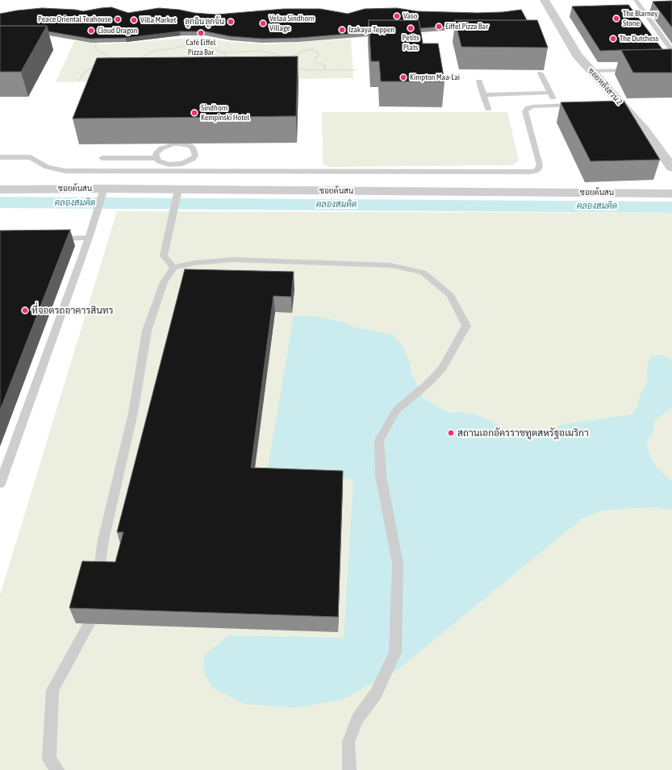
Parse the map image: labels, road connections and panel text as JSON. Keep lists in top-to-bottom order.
{
  "streets": {
    "street": ["ซอยหลังสวน 2", "ซอยต้นสน"]
  },
  "water": ["คลองสมคิด"],
  "places": [
    "Vaso",
    "The Blarney Stone",
    "Peace Oriental Teahouse",
    "Villa Market",
    "ลูกอิน ลูกจัน",
    "Velaa Sindhorn Village",
    "Eiffel Pizza Bar",
    "Petits Plats",
    "Izakaya Teppen",
    "Cloud Dragon",
    "Café Eiffel Pizza Bar",
    "The Dutchess",
    "Kimpton Maa-Lai",
    "Sindhorn Kempinski Hotel",
    "ที่จอดรถอาคารสินทร",
    "สถานเอกอัครราชทูตสหรัฐอเมริกา"
  ]
}
